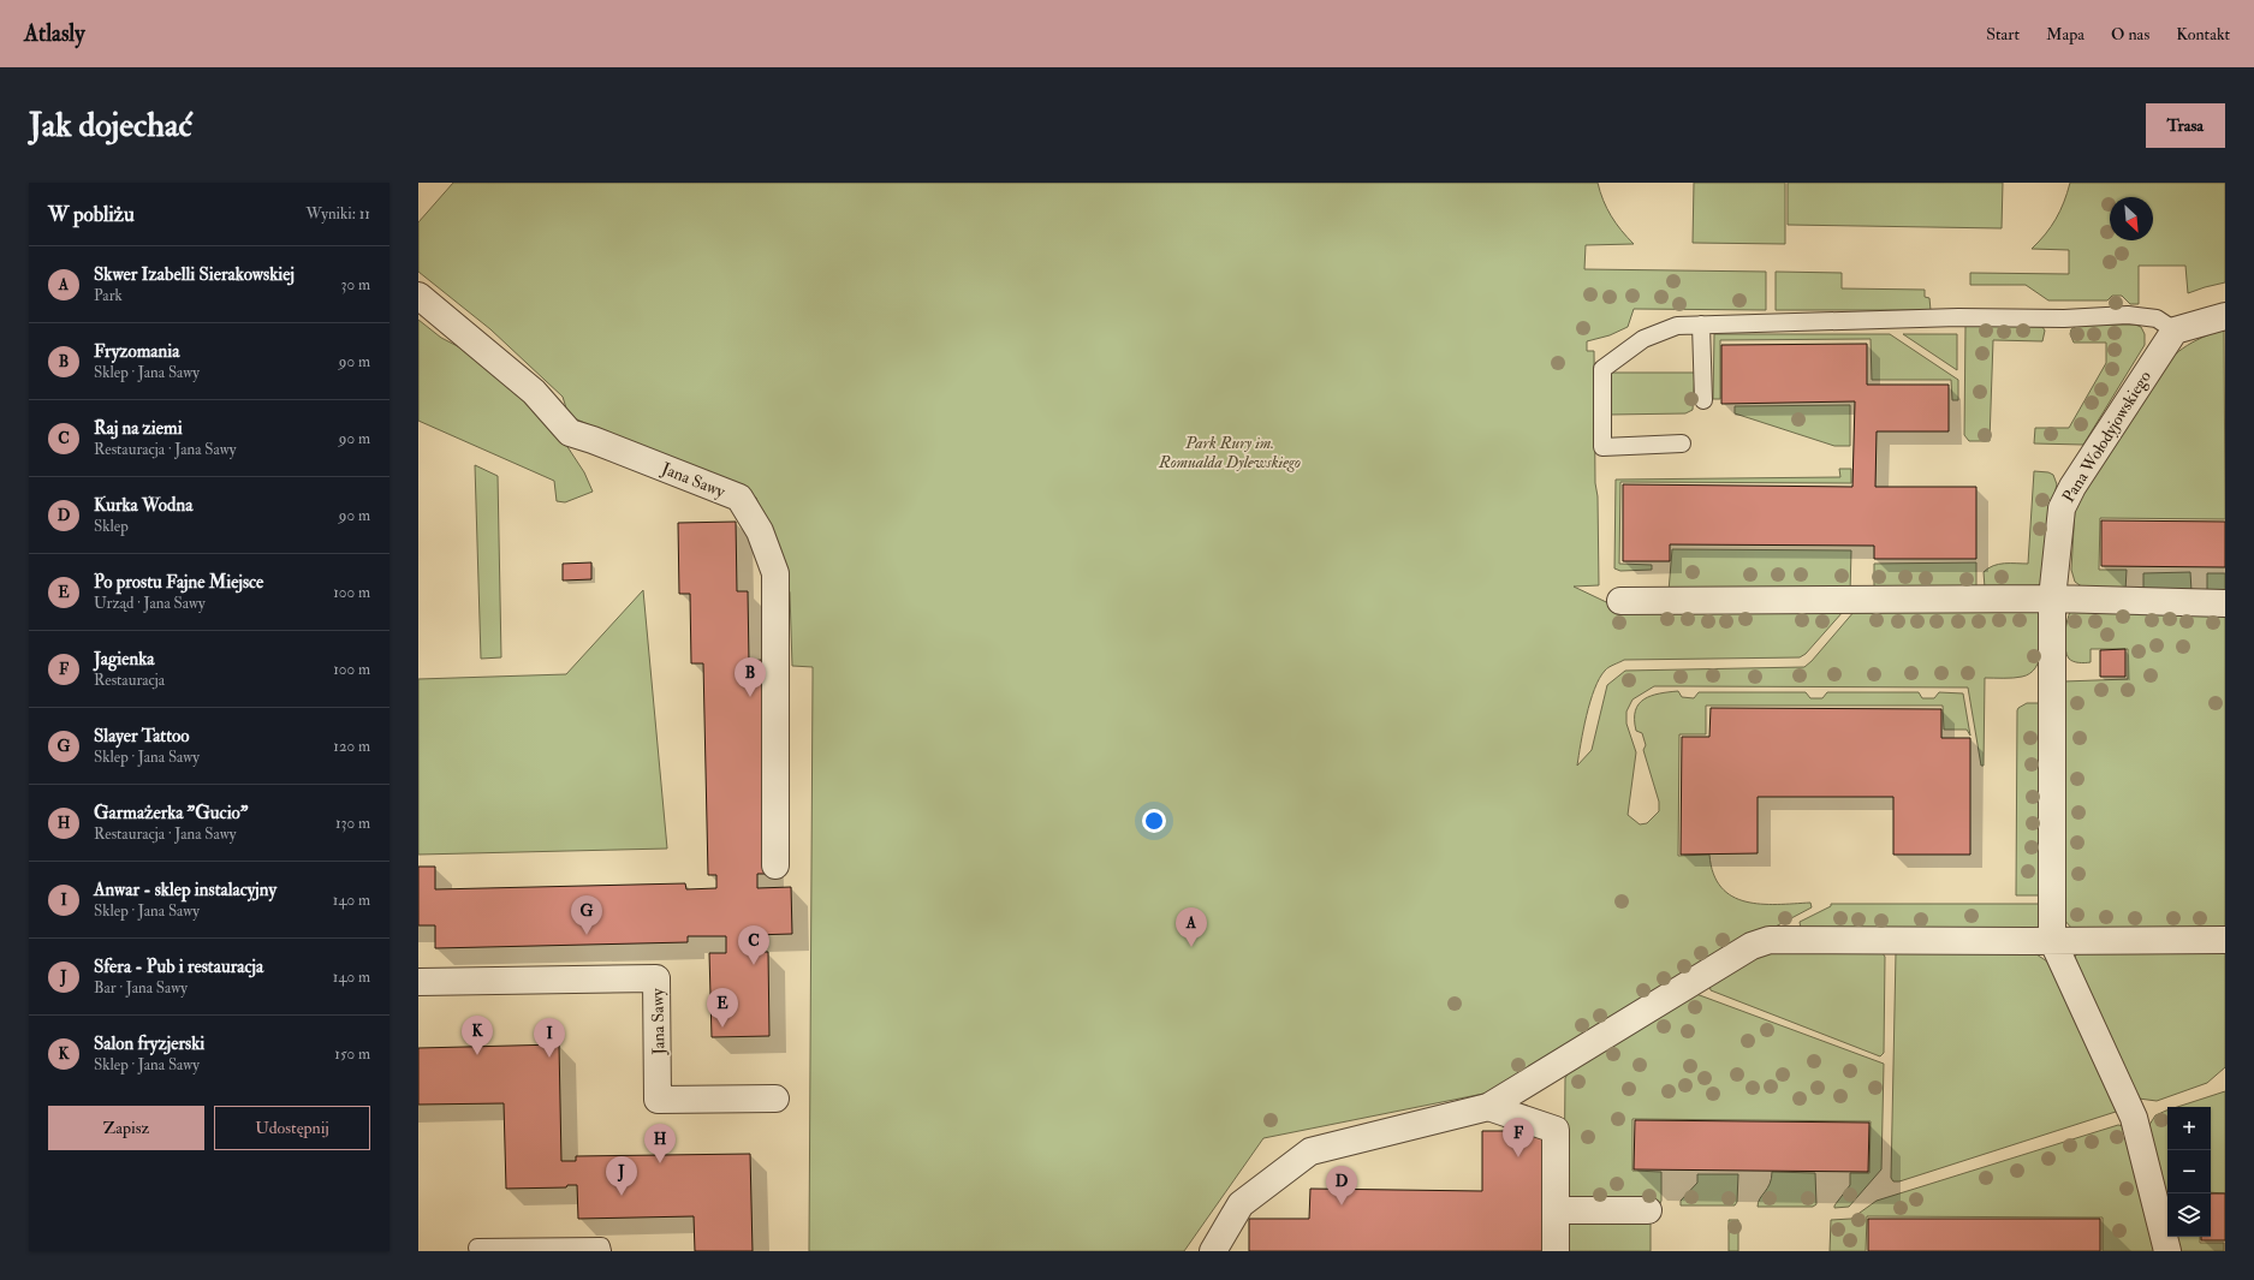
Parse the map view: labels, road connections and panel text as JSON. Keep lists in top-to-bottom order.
{
  "streets": {
    "street": ["Pana Wołodyjowskiego", "Jana Sawy"]
  },
  "parks": ["Park Rury im. Romualda Dylewskiego"],
  "north": "bottom right",
  "page": {
    "header": "Atlasly",
    "nav": [
      "Start",
      "Mapa",
      "O nas",
      "Kontakt"
    ],
    "buttons": [
      "Trasa",
      ["Zapisz", "Udostępnij"]
    ],
    "title": "Jak dojechać",
    "heading": ["W pobliżu", "Wyniki: 11"],
    "list": [
      {
        "mark": "A",
        "name": "Skwer Izabelli Sierakowskiej",
        "note": "Park",
        "value": "30 m"
      },
      {
        "mark": "B",
        "name": "Fryzomania",
        "note": "Sklep · Jana Sawy",
        "value": "90 m"
      },
      {
        "mark": "C",
        "name": "Raj na ziemi",
        "note": "Restauracja · Jana Sawy",
        "value": "90 m"
      },
      {
        "mark": "D",
        "name": "Kurka Wodna",
        "note": "Sklep",
        "value": "90 m"
      },
      {
        "mark": "E",
        "name": "Po prostu Fajne Miejsce",
        "note": "Urząd · Jana Sawy",
        "value": "100 m"
      },
      {
        "mark": "F",
        "name": "Jagienka",
        "note": "Restauracja",
        "value": "100 m"
      },
      {
        "mark": "G",
        "name": "Slayer Tattoo",
        "note": "Sklep · Jana Sawy",
        "value": "120 m"
      },
      {
        "mark": "H",
        "name": "Garmażerka \"Gucio\"",
        "note": "Restauracja · Jana Sawy",
        "value": "130 m"
      },
      {
        "mark": "I",
        "name": "Anwar - sklep instalacyjny",
        "note": "Sklep · Jana Sawy",
        "value": "140 m"
      },
      {
        "mark": "J",
        "name": "Sfera - Pub i restauracja",
        "note": "Bar · Jana Sawy",
        "value": "140 m"
      },
      {
        "mark": "K",
        "name": "Salon fryzjerski",
        "note": "Sklep · Jana Sawy",
        "value": "150 m"
      }
    ],
    "pins": [
      "B",
      "G",
      "A",
      "C",
      "E",
      "K",
      "I",
      "F",
      "H",
      "J",
      "D"
    ],
    "map_buttons": ["+", "−"]
  }
}
